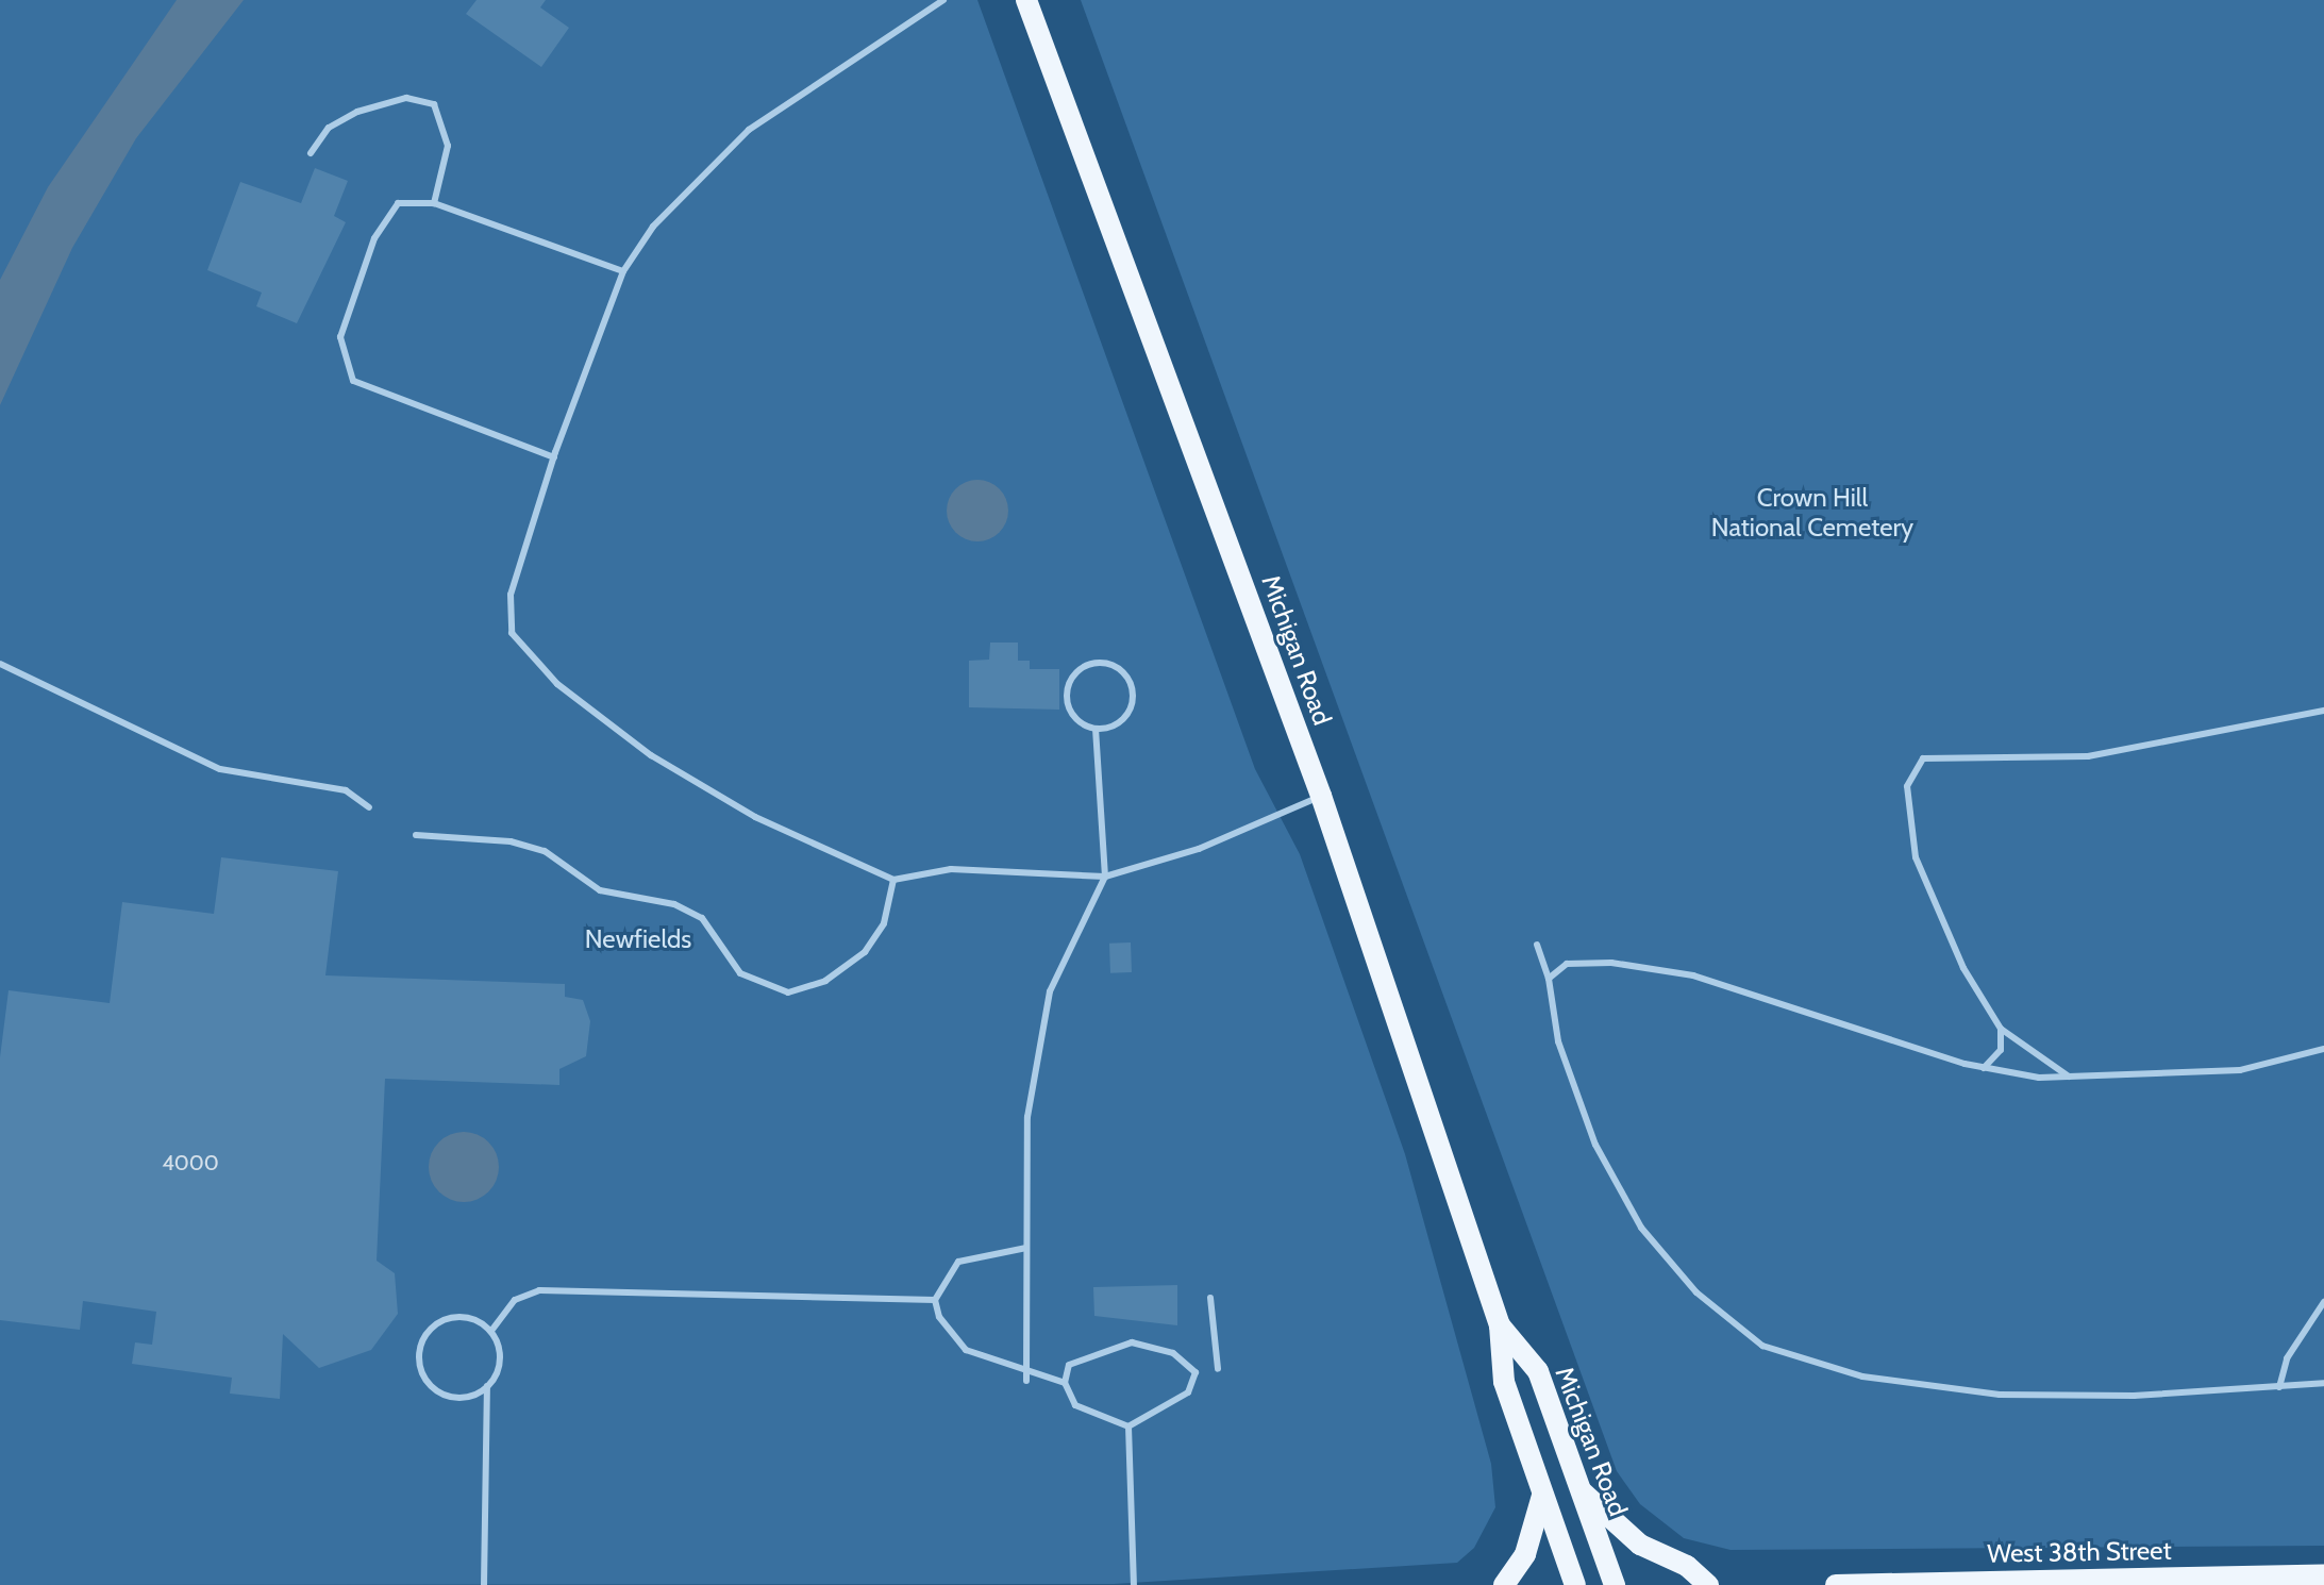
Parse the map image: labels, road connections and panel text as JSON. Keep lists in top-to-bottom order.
{
  "streets": {
    "main road": ["Michigan Road", "West 38th Street"]
  },
  "parks": ["Crown Hill National Cemetery", "Newfields"],
  "house_numbers": ["4000"]
}
